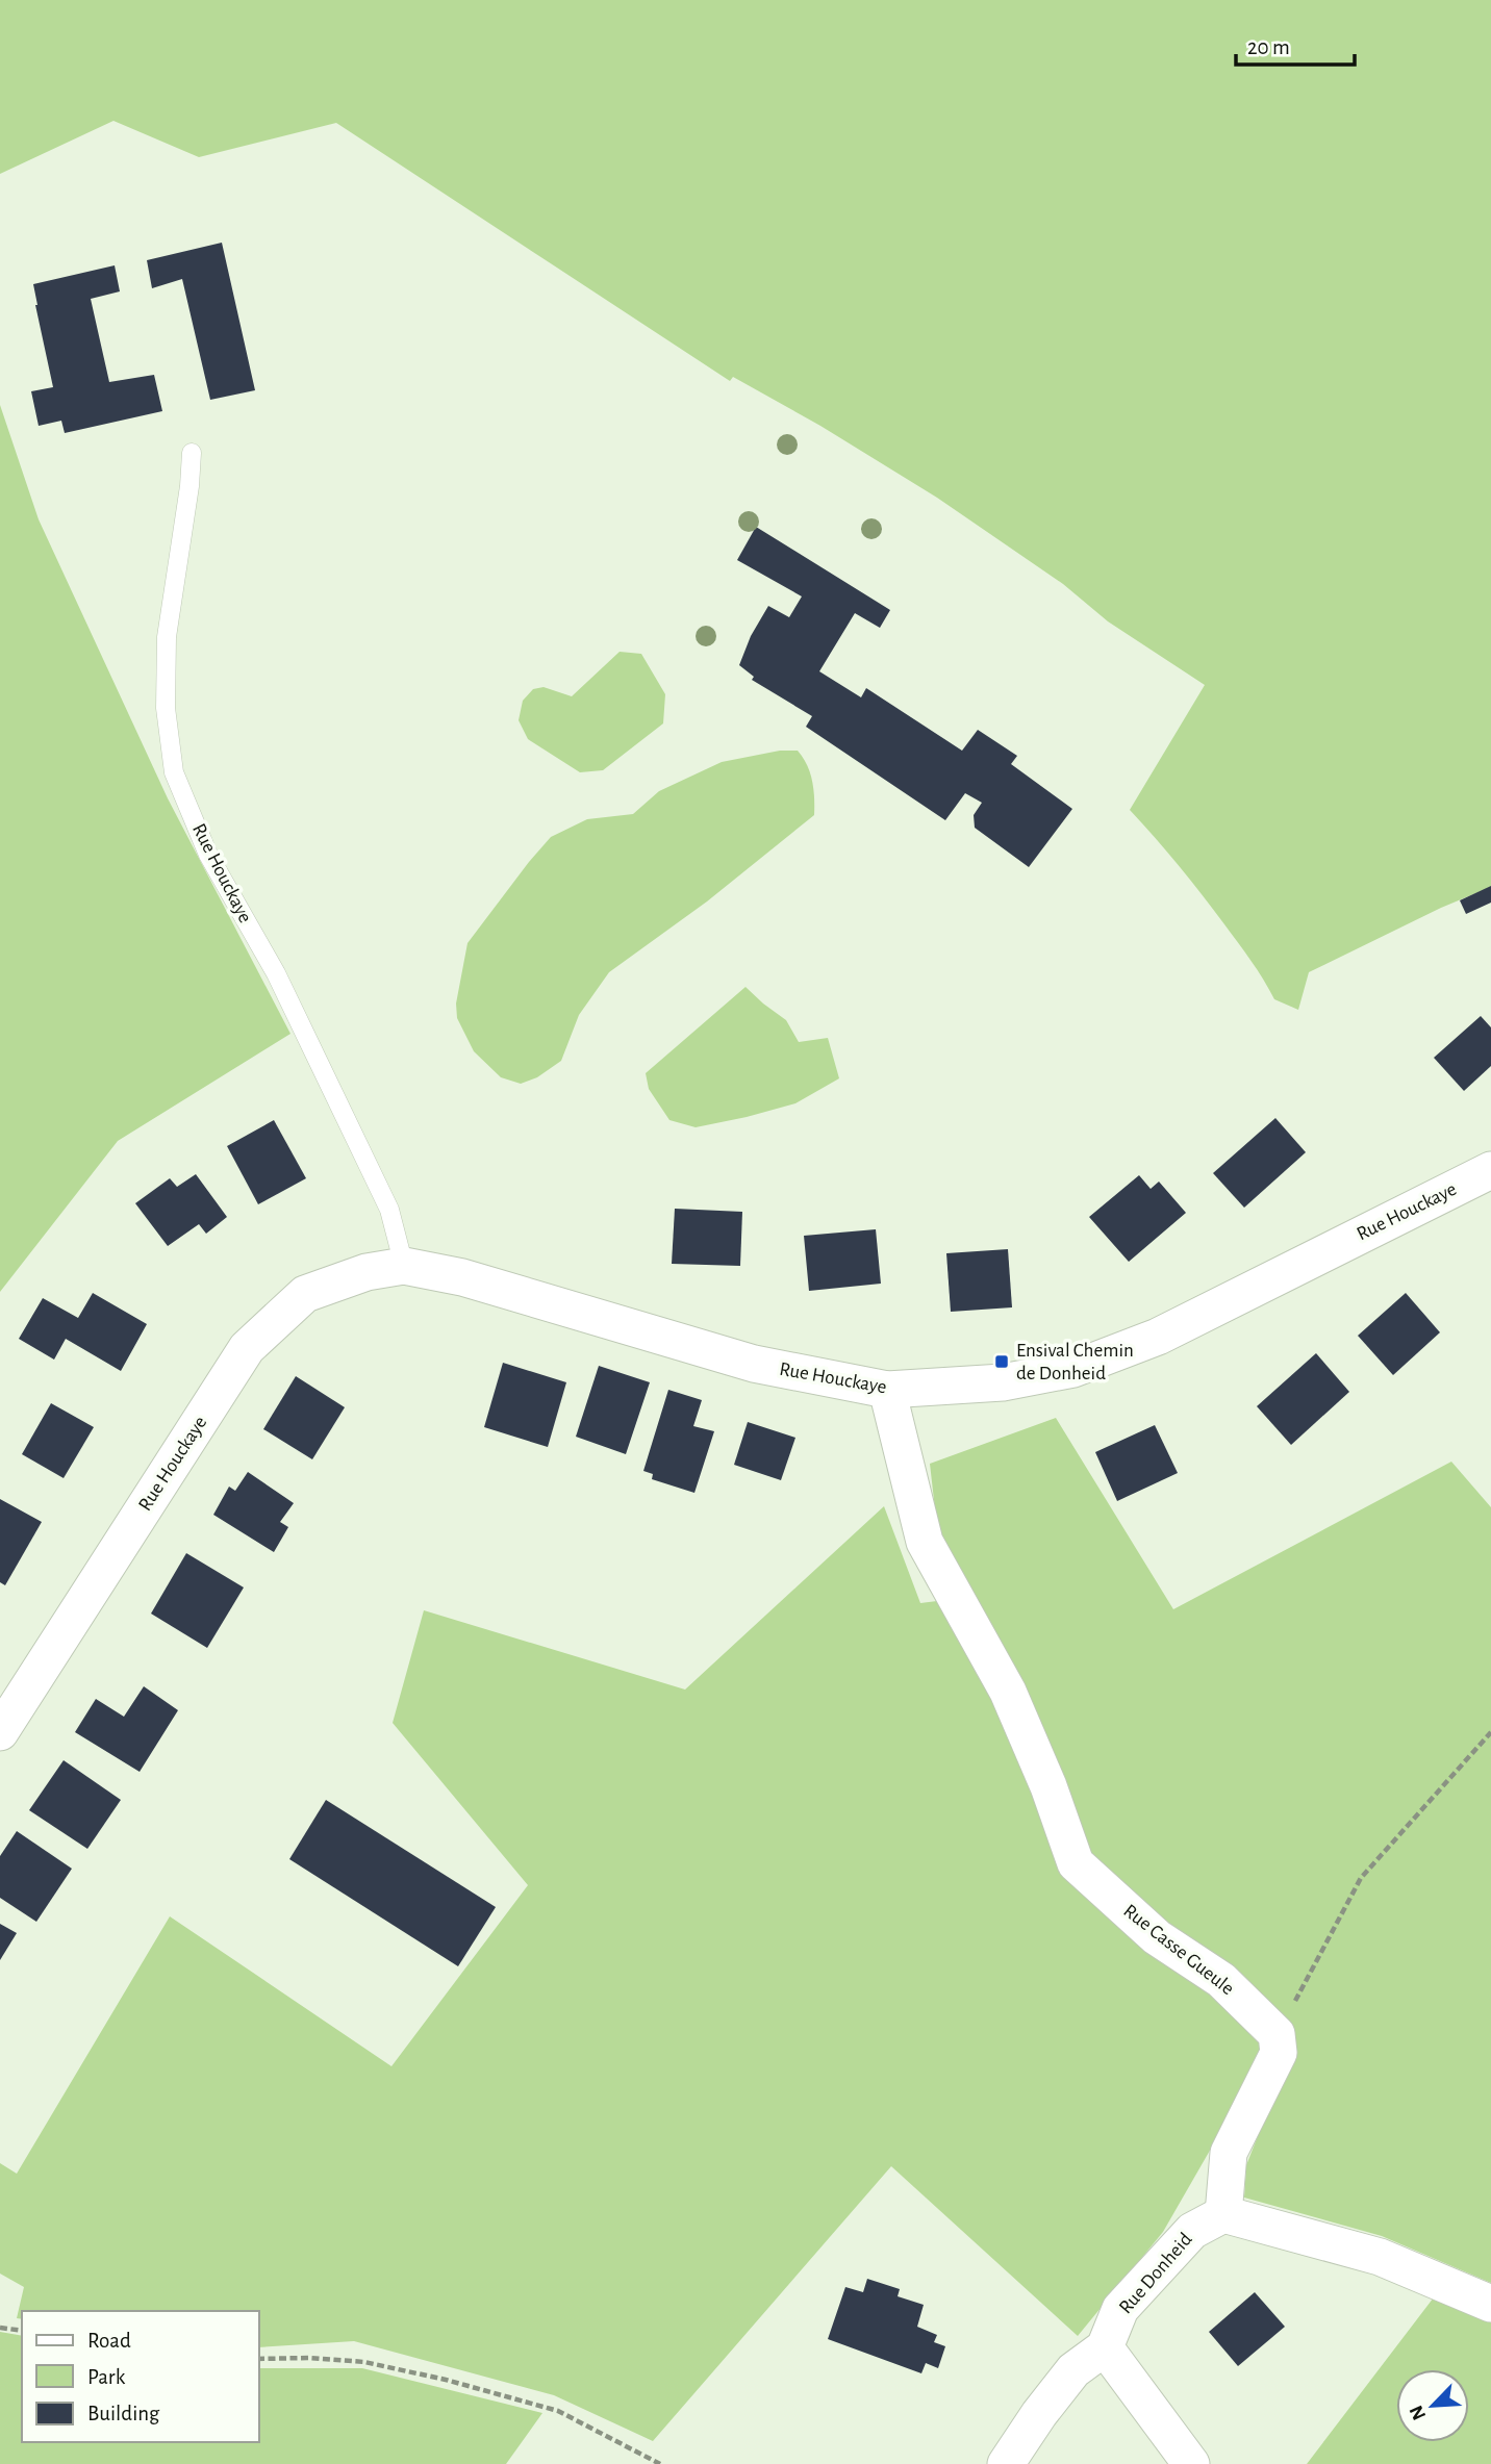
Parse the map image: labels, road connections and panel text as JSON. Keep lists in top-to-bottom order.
{
  "streets": {
    "street": ["Rue Houckaye", "Rue Casse Gueule", "Rue Donheid"]
  },
  "crossings": [
    ["Rue Houckaye", "Rue Casse Gueule"]
  ],
  "places": {
    "transit": ["Ensival Chemin de Donheid"]
  },
  "legend": ["Road", "Park", "Building"],
  "scale_bar": "20 m",
  "north": "bottom left"
}
